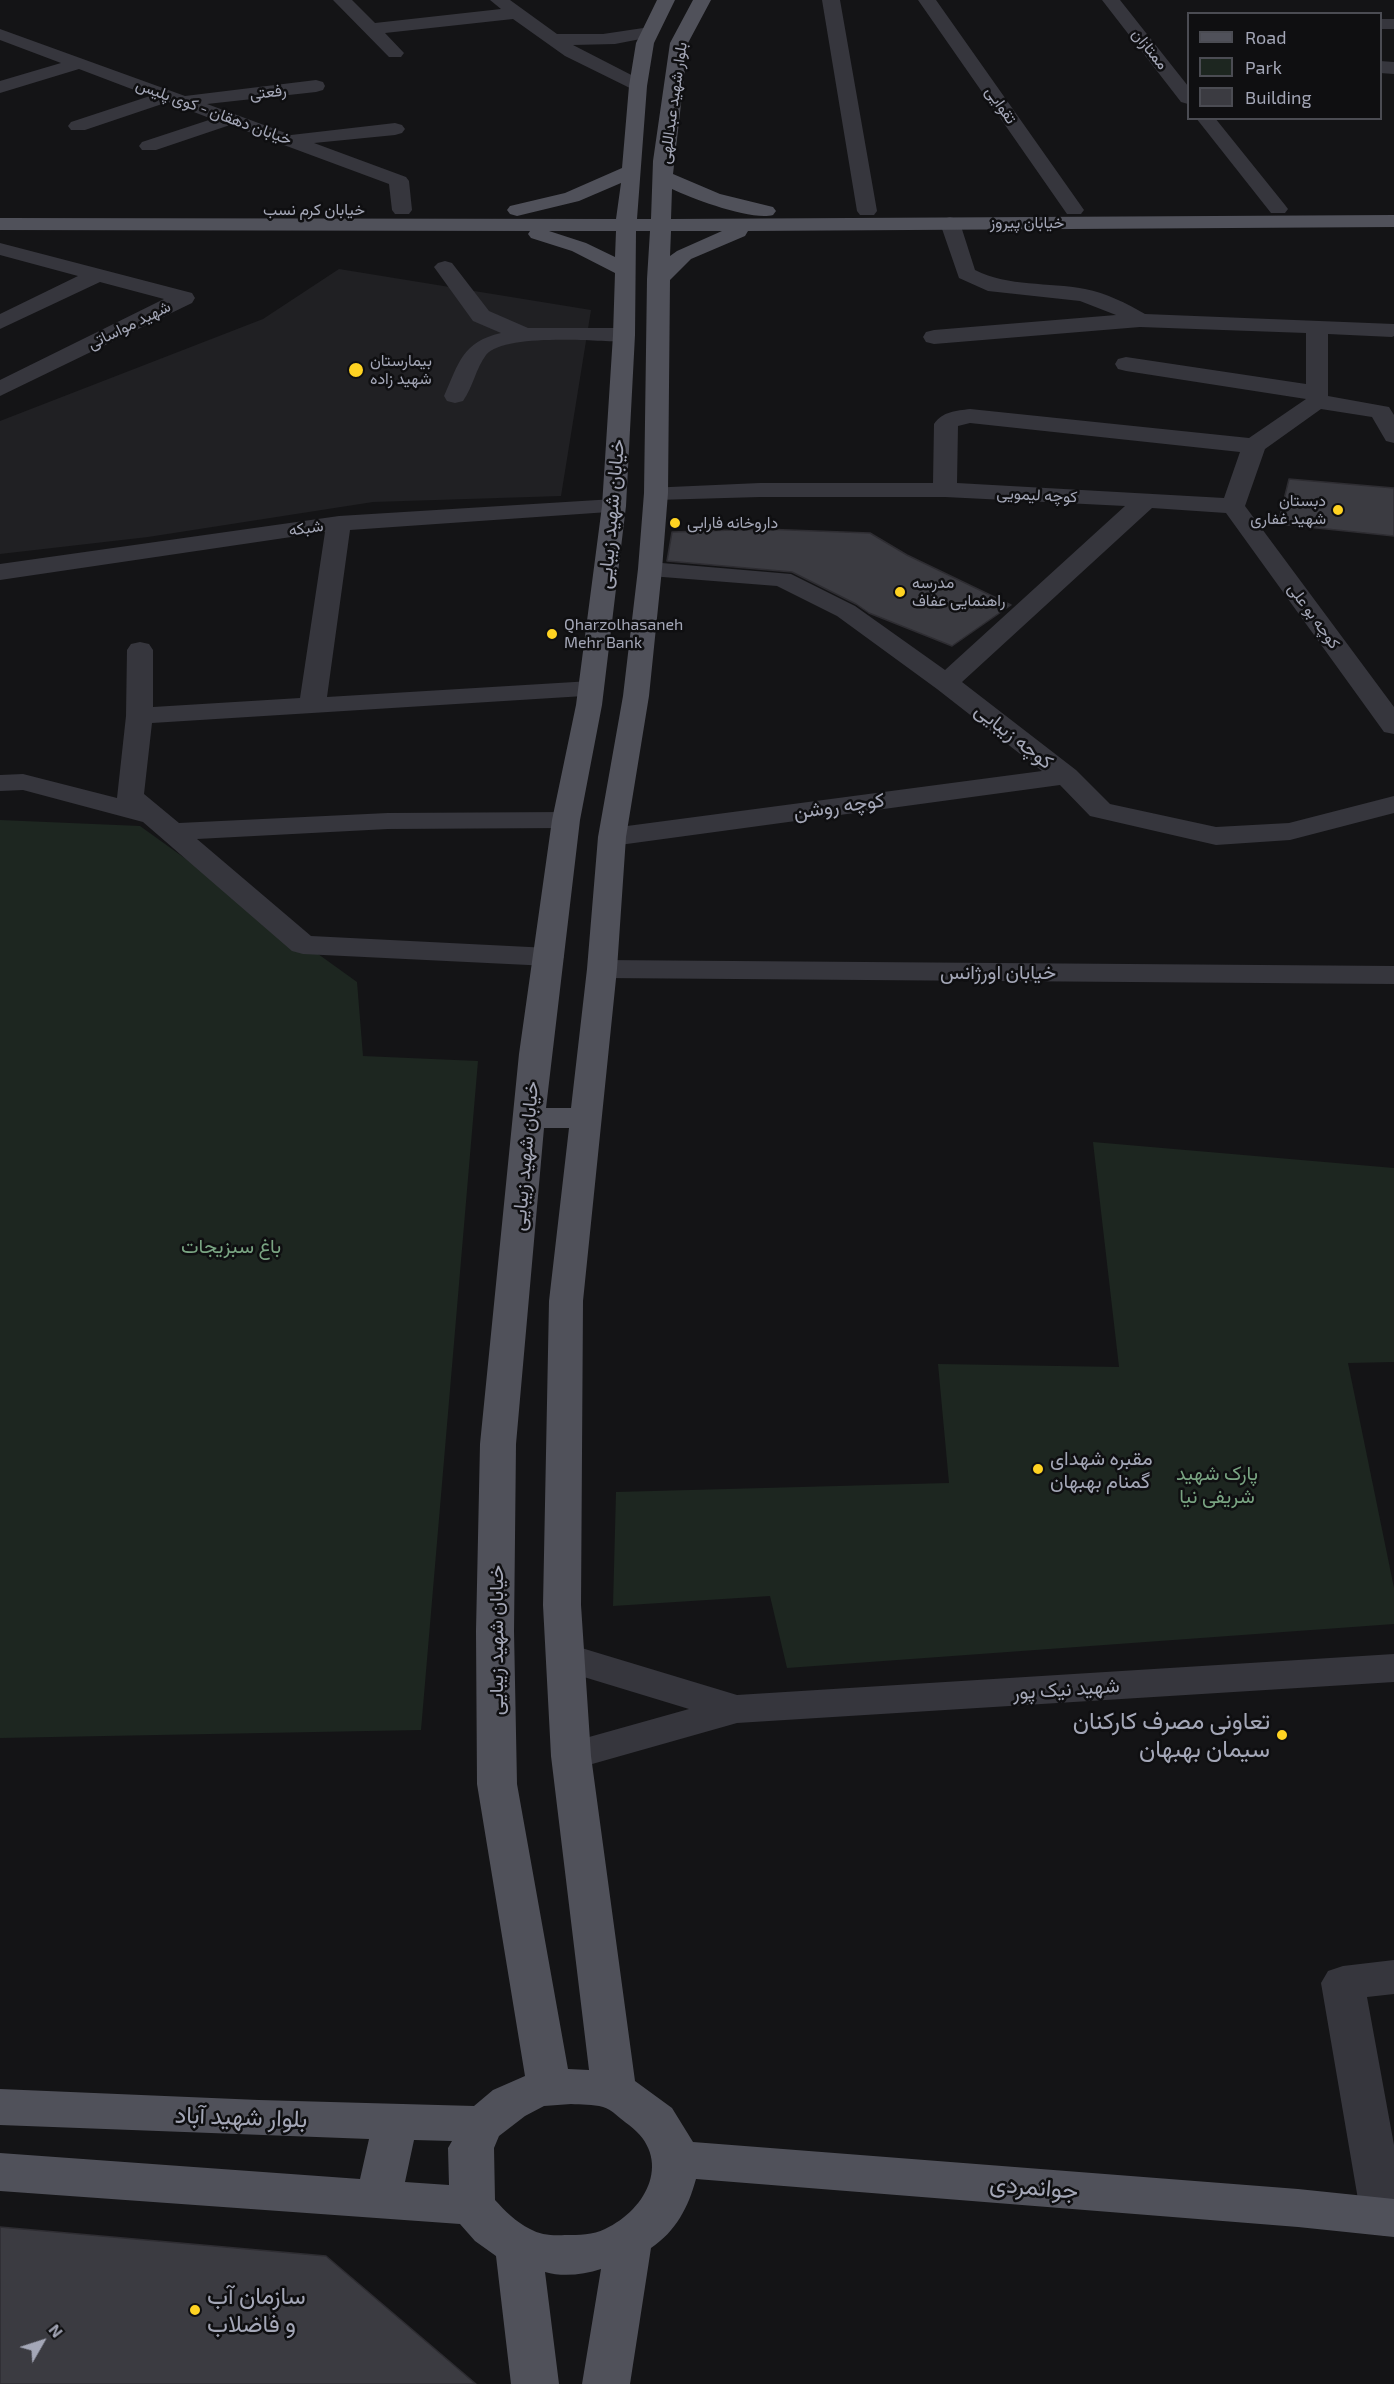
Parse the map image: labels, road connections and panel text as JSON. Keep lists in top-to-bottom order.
{
  "streets": {
    "main road": [
      "بلوار شهید عبداللهی",
      "خیابان کرم نسب",
      "خیابان پیروز",
      "خیابان شهید زیبایی",
      "بلوار شهید آباد",
      "جوانمردی"
    ],
    "street": [
      "ممتازان",
      "رفعتی",
      "تقوایی",
      "خیابان دهقان - کوی پلیس",
      "شهید مواساتی",
      "کوچه لیمویی",
      "شبکه",
      "کوچه بو علی",
      "کوچه زیبایی",
      "کوچه روشن",
      "خیابان اورژانس",
      "شهید نیک پور"
    ]
  },
  "crossings": [
    ["رفعتی", "خیابان دهقان - کوی پلیس"],
    ["بلوار شهید عبداللهی", "خیابان کرم نسب"],
    ["بلوار شهید عبداللهی", "خیابان پیروز"],
    ["بلوار شهید عبداللهی", "خیابان شهید زیبایی"],
    ["تقوایی", "خیابان پیروز"],
    ["خیابان دهقان - کوی پلیس", "خیابان کرم نسب"],
    ["خیابان کرم نسب", "خیابان پیروز"],
    ["خیابان کرم نسب", "خیابان شهید زیبایی"],
    ["خیابان پیروز", "خیابان شهید زیبایی"],
    ["کوچه لیمویی", "خیابان شهید زیبایی"],
    ["کوچه لیمویی", "کوچه بو علی"],
    ["خیابان شهید زیبایی", "شبکه"],
    ["خیابان شهید زیبایی", "کوچه زیبایی"],
    ["خیابان شهید زیبایی", "کوچه روشن"],
    ["خیابان شهید زیبایی", "خیابان اورژانس"],
    ["خیابان شهید زیبایی", "شهید نیک پور"],
    ["خیابان شهید زیبایی", "بلوار شهید آباد"],
    ["خیابان شهید زیبایی", "جوانمردی"],
    ["کوچه زیبایی", "کوچه روشن"],
    ["بلوار شهید آباد", "جوانمردی"]
  ],
  "parks": ["باغ سبزیجات", "پارک شهید شریفی نیا"],
  "places": [
    "بیمارستان شهید زاده",
    "دبستان شهید غفاری",
    "داروخانه فارابی",
    "مدرسه راهنمایی عفاف",
    "Qharzolhasaneh Mehr Bank",
    "مقبره شهدای گمنام بهبهان",
    "تعاونی مصرف کارکنان سیمان بهبهان",
    "سازمان آب و فاضلاب"
  ],
  "legend": ["Road", "Park", "Building"],
  "north": "top right"
}
